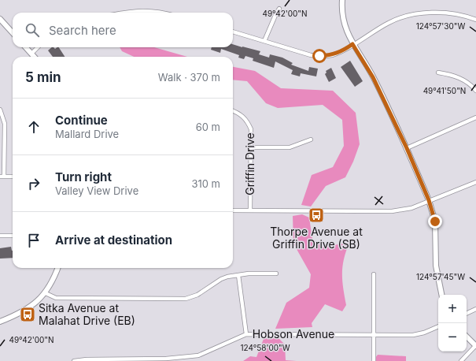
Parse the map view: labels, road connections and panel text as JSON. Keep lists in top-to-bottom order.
{
  "streets": {
    "street": ["Griffin Drive", "Hobson Avenue"]
  },
  "places": {
    "bus stop": ["Thorpe Avenue at Griffin Drive (SB)", "Sitka Avenue at Malahat Drive (EB)"]
  },
  "page": {
    "search": "Search here",
    "heading": ["5 min", "Walk · 370 m"],
    "list": [
      ["Continue", "Mallard Drive", "60 m"],
      ["Turn right", "Valley View Drive", "310 m"],
      "Arrive at destination"
    ],
    "map_buttons": ["+", "−"]
  },
  "coordinates": [
    "49°42'00\"N",
    "124°57'30\"W",
    "49°41'50\"N",
    "124°57'45\"W",
    "124°58'00\"W"
  ]
}
